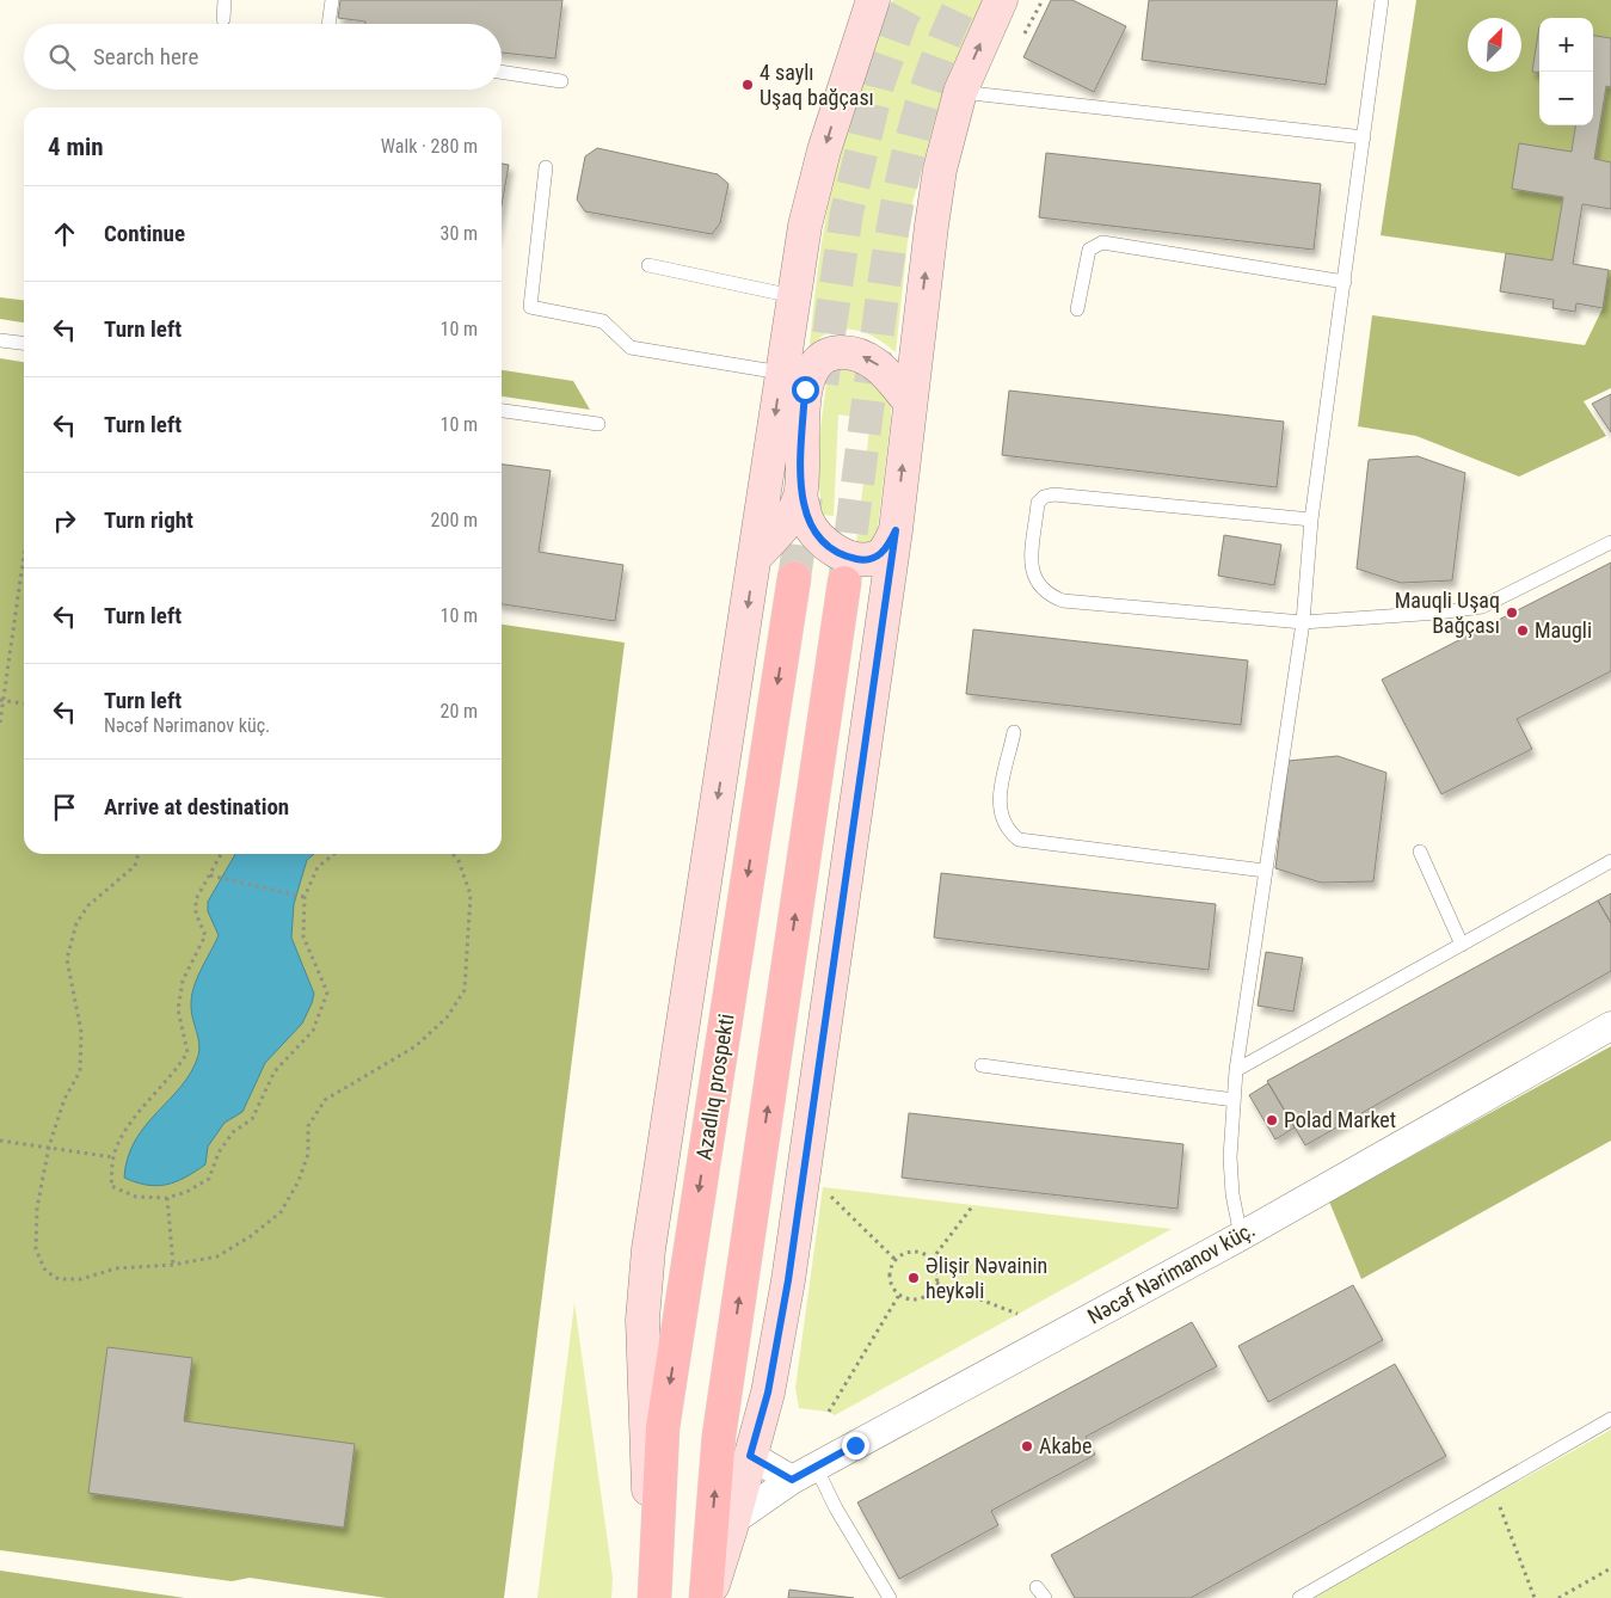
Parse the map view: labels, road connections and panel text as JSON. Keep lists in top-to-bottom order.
{
  "streets": {
    "main road": ["Azadlıq prospekti"],
    "street": ["Nəcəf Nərimanov küç."]
  },
  "places": [
    "4 saylı Uşaq bağçası",
    "Mauqli Uşaq Bağçası",
    "Maugli",
    "Polad Market",
    "Əlişir Nəvainin heykəli",
    "Akabe"
  ],
  "north": "top right",
  "page": {
    "map_buttons": ["+", "−"],
    "search": "Search here",
    "heading": ["4 min", "Walk · 280 m"],
    "list": [
      ["Continue", "30 m"],
      ["Turn left", "10 m"],
      ["Turn left", "10 m"],
      ["Turn right", "200 m"],
      ["Turn left", "10 m"],
      ["Turn left", "Nəcəf Nərimanov küç.", "20 m"],
      "Arrive at destination"
    ]
  }
}
